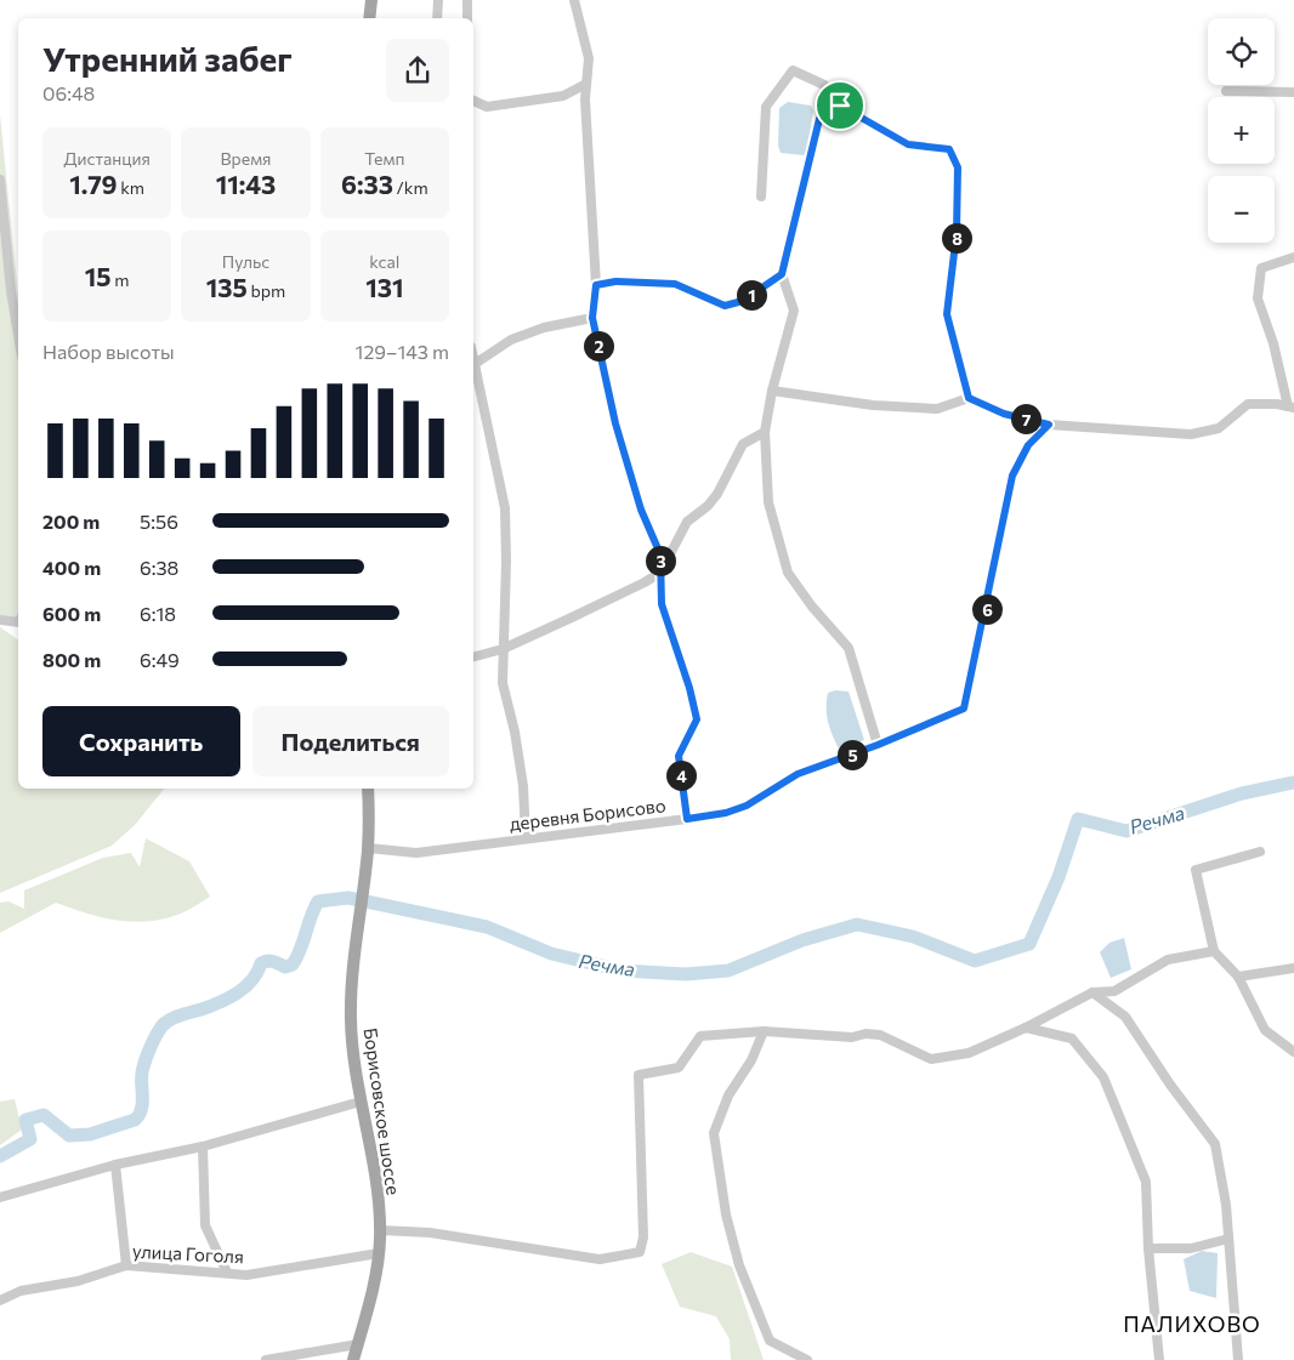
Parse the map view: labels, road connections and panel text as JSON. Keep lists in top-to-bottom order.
{
  "streets": {
    "main road": ["Борисовское шоссе"],
    "street": ["деревня Борисово", "улица Гоголя"]
  },
  "crossings": [
    ["деревня Борисово", "Борисовское шоссе"],
    ["Борисовское шоссе", "улица Гоголя"]
  ],
  "districts": ["ПАЛИХОВО"],
  "water": ["Речма"],
  "page": {
    "map_buttons": ["+", "−"],
    "heading": ["Утренний забег", "06:48"],
    "stats": [
      ["Дистанция", "1.79 km"],
      ["Время", "11:43"],
      ["Темп", "6:33 /km"],
      ["15 m"],
      ["Пульс", "135 bpm"],
      ["kcal", "131"]
    ],
    "pins": [
      "8",
      "1",
      "2",
      "7",
      "3",
      "6",
      "5",
      "4"
    ],
    "chart": ["Набор высоты", "129–143 m"],
    "list": [
      {
        "name": "200 m",
        "note": "5:56"
      },
      {
        "name": "400 m",
        "note": "6:38"
      },
      {
        "name": "600 m",
        "note": "6:18"
      },
      {
        "name": "800 m",
        "note": "6:49"
      }
    ],
    "buttons": ["Сохранить", "Поделиться"]
  }
}
